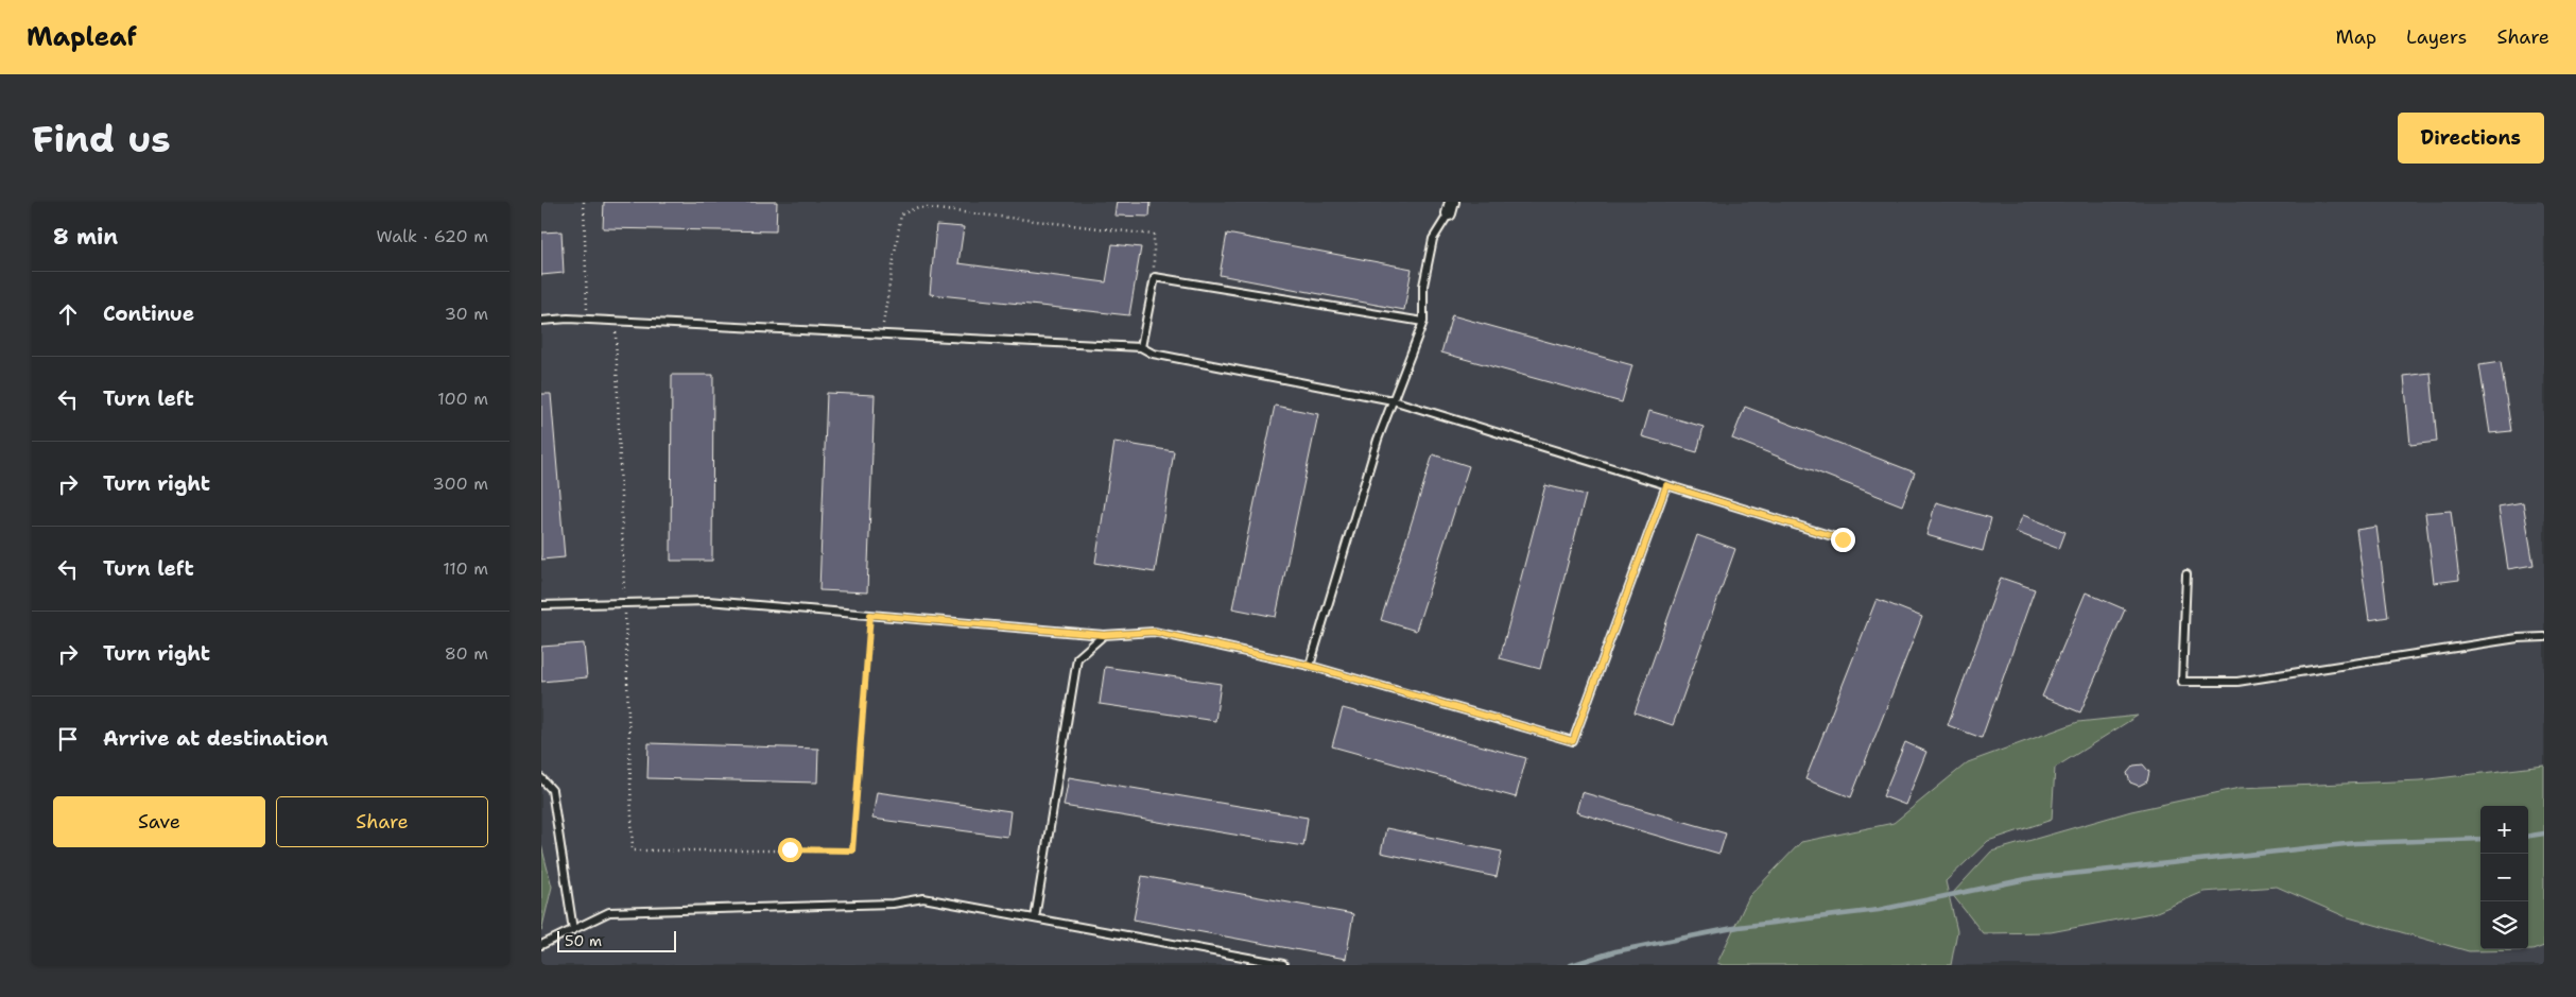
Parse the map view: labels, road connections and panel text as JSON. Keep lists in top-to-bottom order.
{
  "scale_bar": "50 m",
  "page": {
    "header": "Mapleaf",
    "nav": ["Map", "Layers", "Share"],
    "buttons": [
      "Directions",
      ["Save", "Share"]
    ],
    "title": "Find us",
    "heading": ["8 min", "Walk · 620 m"],
    "list": [
      ["Continue", "30 m"],
      ["Turn left", "100 m"],
      ["Turn right", "300 m"],
      ["Turn left", "110 m"],
      ["Turn right", "80 m"],
      "Arrive at destination"
    ],
    "map_buttons": ["+", "−"],
    "scale": "50 m"
  }
}
